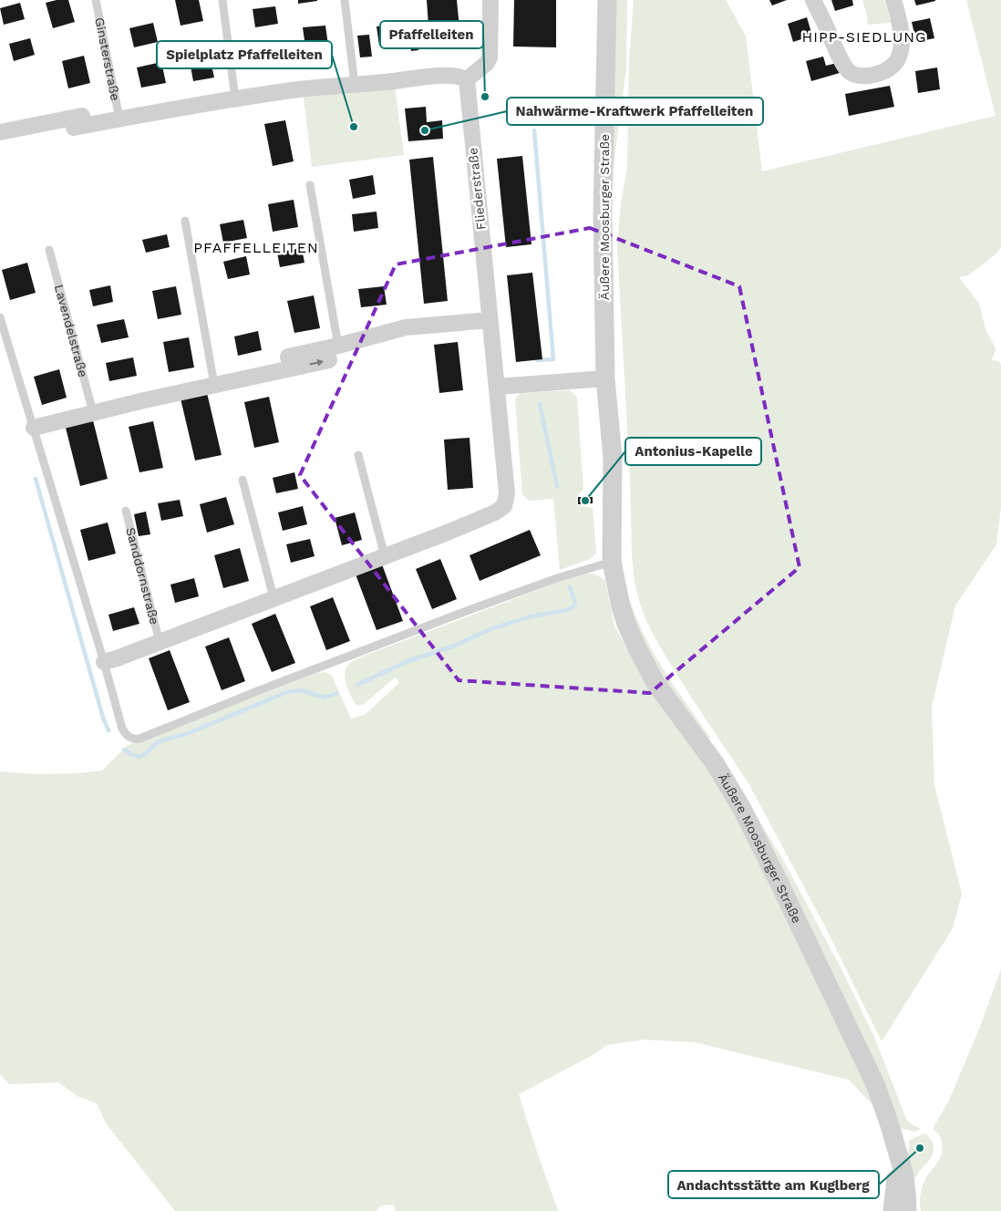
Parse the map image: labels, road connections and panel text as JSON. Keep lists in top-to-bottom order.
{
  "streets": {
    "street": [
      "Ginsterstraße",
      "Fliederstraße",
      "Äußere Moosburger Straße",
      "Sanddornstraße"
    ],
    "lane": ["Lavendelstraße"]
  },
  "crossings": [
    ["Ginsterstraße", "Fliederstraße"],
    ["Fliederstraße", "Sanddornstraße"]
  ],
  "districts": ["HIPP-SIEDLUNG", "PFAFFELLEITEN"],
  "places": [
    "Pfaffelleiten",
    "Spielplatz Pfaffelleiten",
    "Nahwärme-Kraftwerk Pfaffelleiten",
    "Antonius-Kapelle",
    "Andachtsstätte am Kuglberg"
  ]
}
